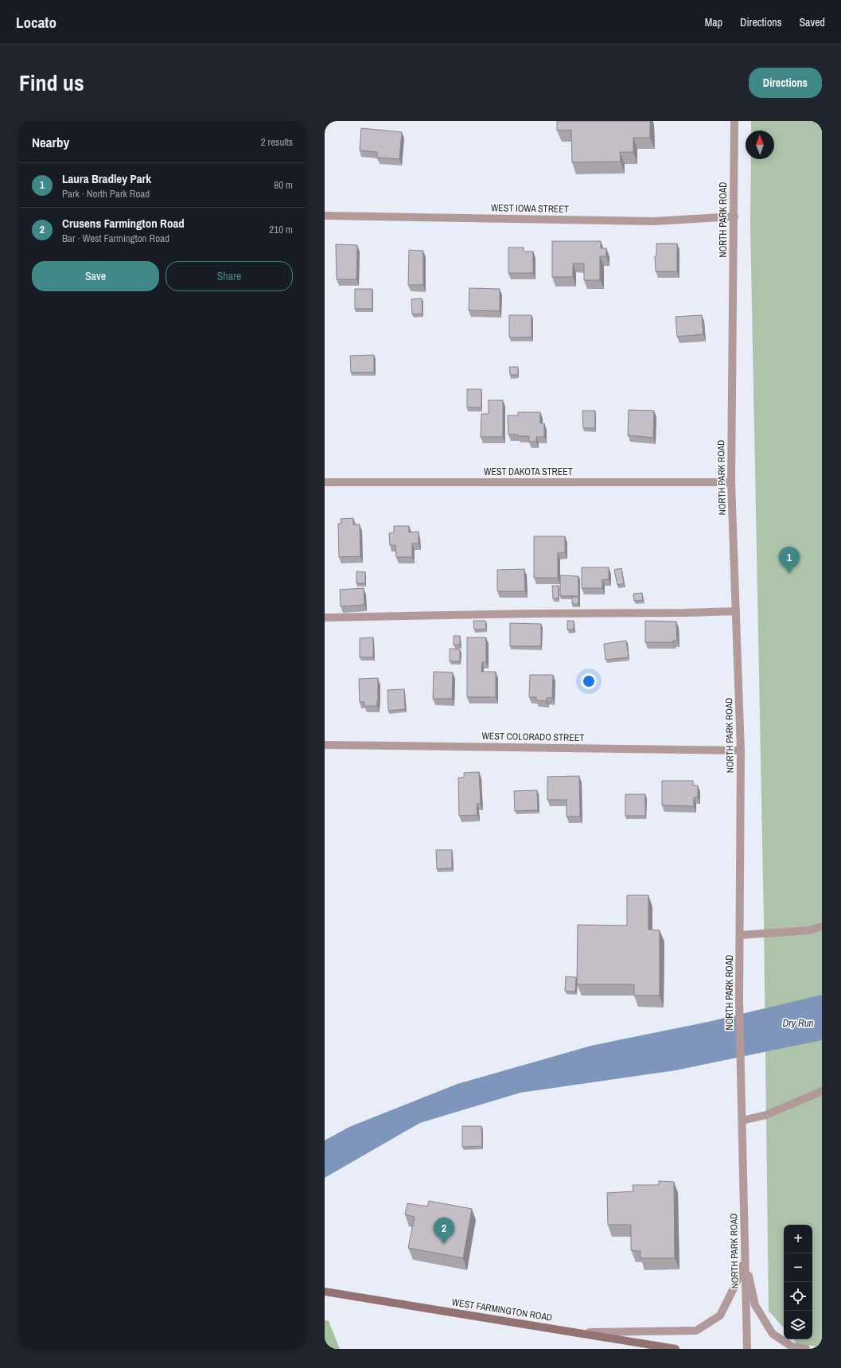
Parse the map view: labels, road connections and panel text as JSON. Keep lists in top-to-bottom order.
{
  "streets": {
    "main road": ["WEST FARMINGTON ROAD"],
    "street": [
      "WEST IOWA STREET",
      "NORTH PARK ROAD",
      "WEST DAKOTA STREET",
      "WEST COLORADO STREET"
    ]
  },
  "crossings": [
    ["WEST IOWA STREET", "NORTH PARK ROAD"],
    ["NORTH PARK ROAD", "WEST DAKOTA STREET"],
    ["NORTH PARK ROAD", "WEST COLORADO STREET"]
  ],
  "water": ["Dry Run"],
  "north": "top",
  "page": {
    "header": "Locato",
    "nav": ["Map", "Directions", "Saved"],
    "title": "Find us",
    "buttons": [
      "Directions",
      ["Save", "Share"]
    ],
    "heading": ["Nearby", "2 results"],
    "list": [
      {
        "mark": "1",
        "name": "Laura Bradley Park",
        "note": "Park · North Park Road",
        "value": "80 m"
      },
      {
        "mark": "2",
        "name": "Crusens Farmington Road",
        "note": "Bar · West Farmington Road",
        "value": "210 m"
      }
    ],
    "pins": ["1", "2"],
    "map_buttons": ["+", "−"]
  }
}
